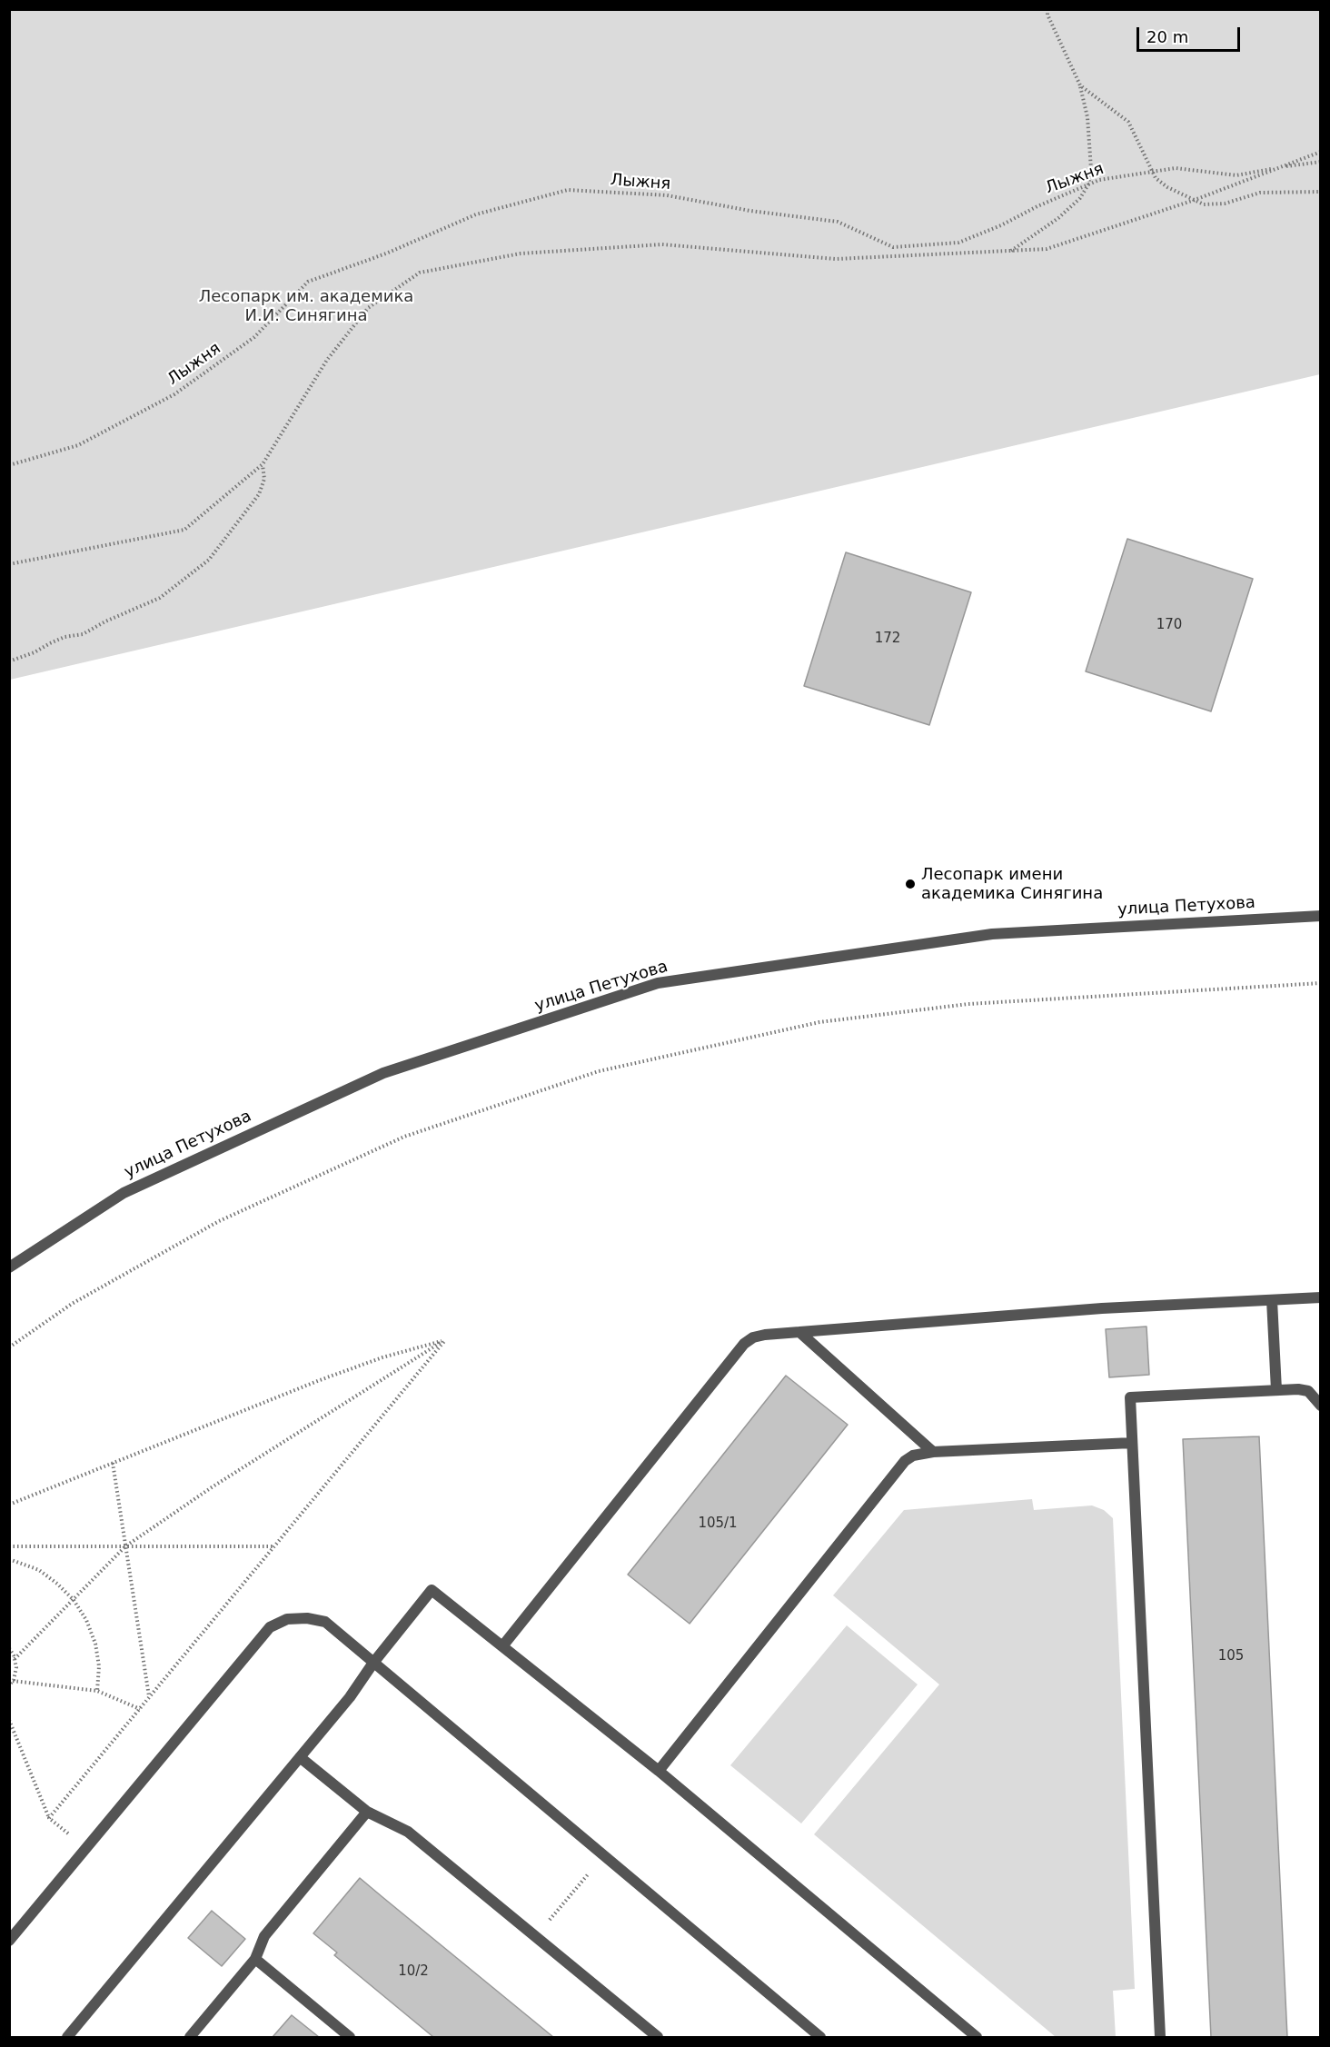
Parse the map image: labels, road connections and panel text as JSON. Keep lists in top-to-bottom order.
{
  "streets": {
    "street": ["улица Петухова"],
    "path": ["Лыжня"]
  },
  "parks": ["Лесопарк им. академика И.И. Синягина"],
  "places": ["Лесопарк имени академика Синягина"],
  "house_numbers": [
    "170",
    "172",
    "105/1",
    "105",
    "10/2"
  ],
  "scale_bar": "20 m"
}
